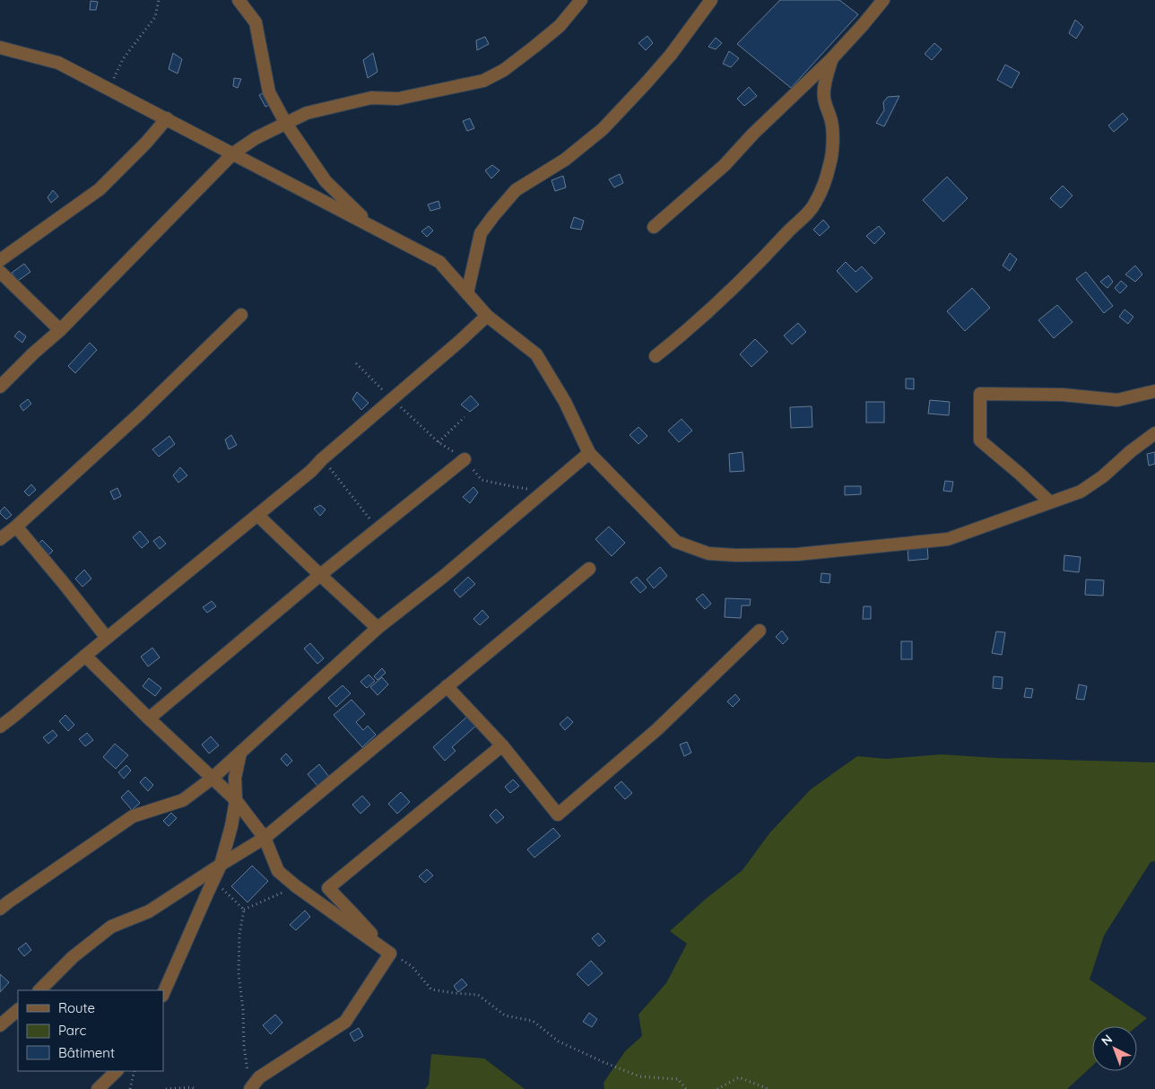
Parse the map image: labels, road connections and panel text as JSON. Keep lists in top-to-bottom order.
{
  "legend": ["Route", "Parc", "Bâtiment"],
  "north": "top left"
}
